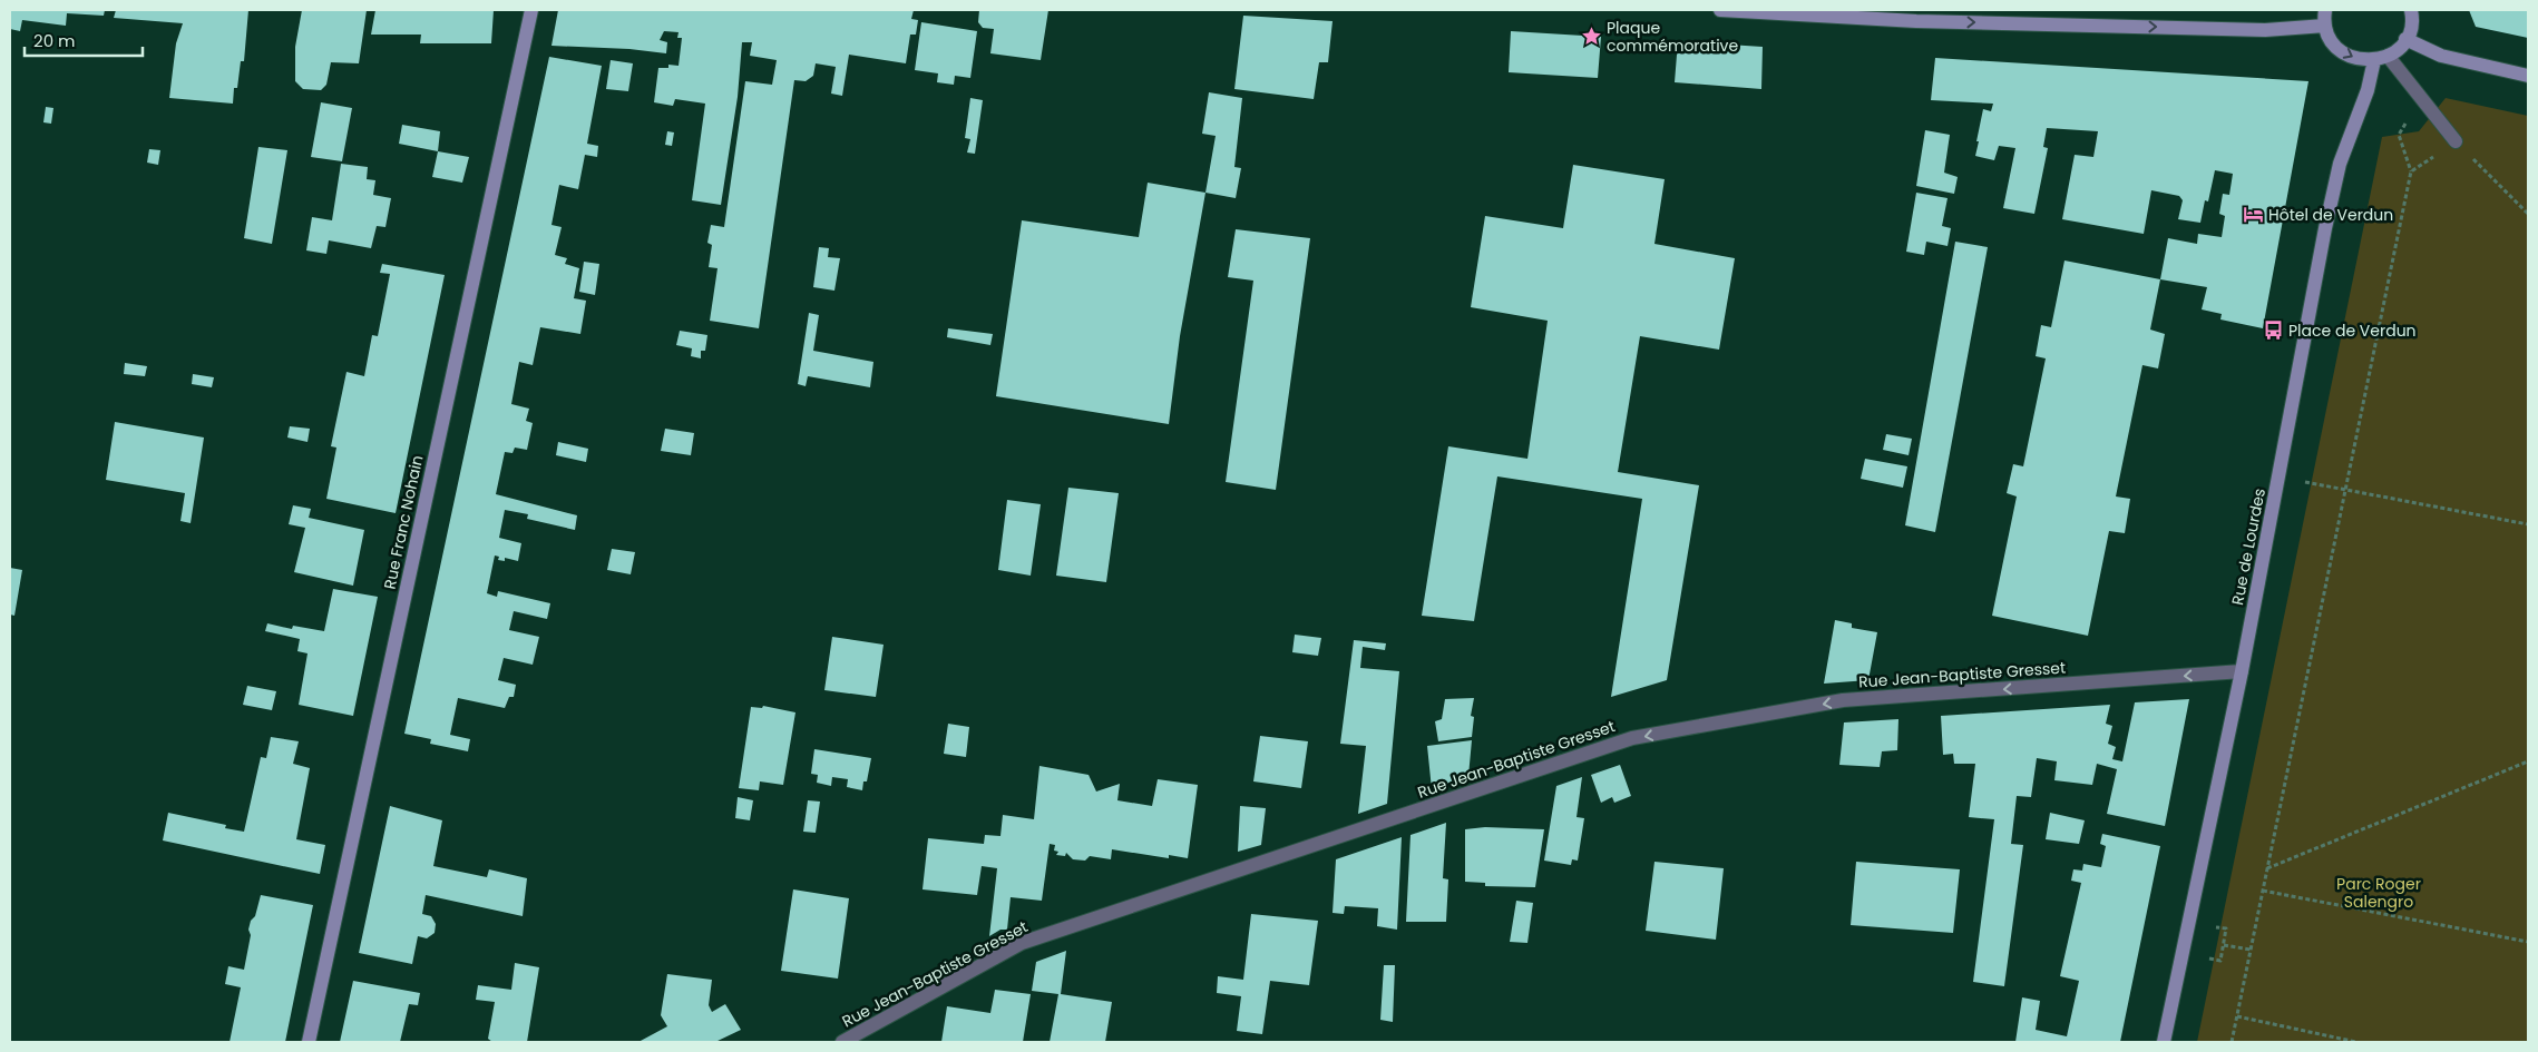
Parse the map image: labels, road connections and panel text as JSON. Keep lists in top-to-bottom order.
{
  "streets": {
    "street": ["Rue Franc Nohain", "Rue de Lourdes", "Rue Jean-Baptiste Gresset"]
  },
  "crossings": [
    ["Rue de Lourdes", "Rue Jean-Baptiste Gresset"]
  ],
  "one_way": ["Rue Jean-Baptiste Gresset"],
  "parks": ["Parc Roger Salengro"],
  "places": {
    "place": ["Plaque commémorative"],
    "hotel": ["Hôtel de Verdun"],
    "bus stop": ["Place de Verdun"]
  },
  "scale_bar": "20 m"
}
